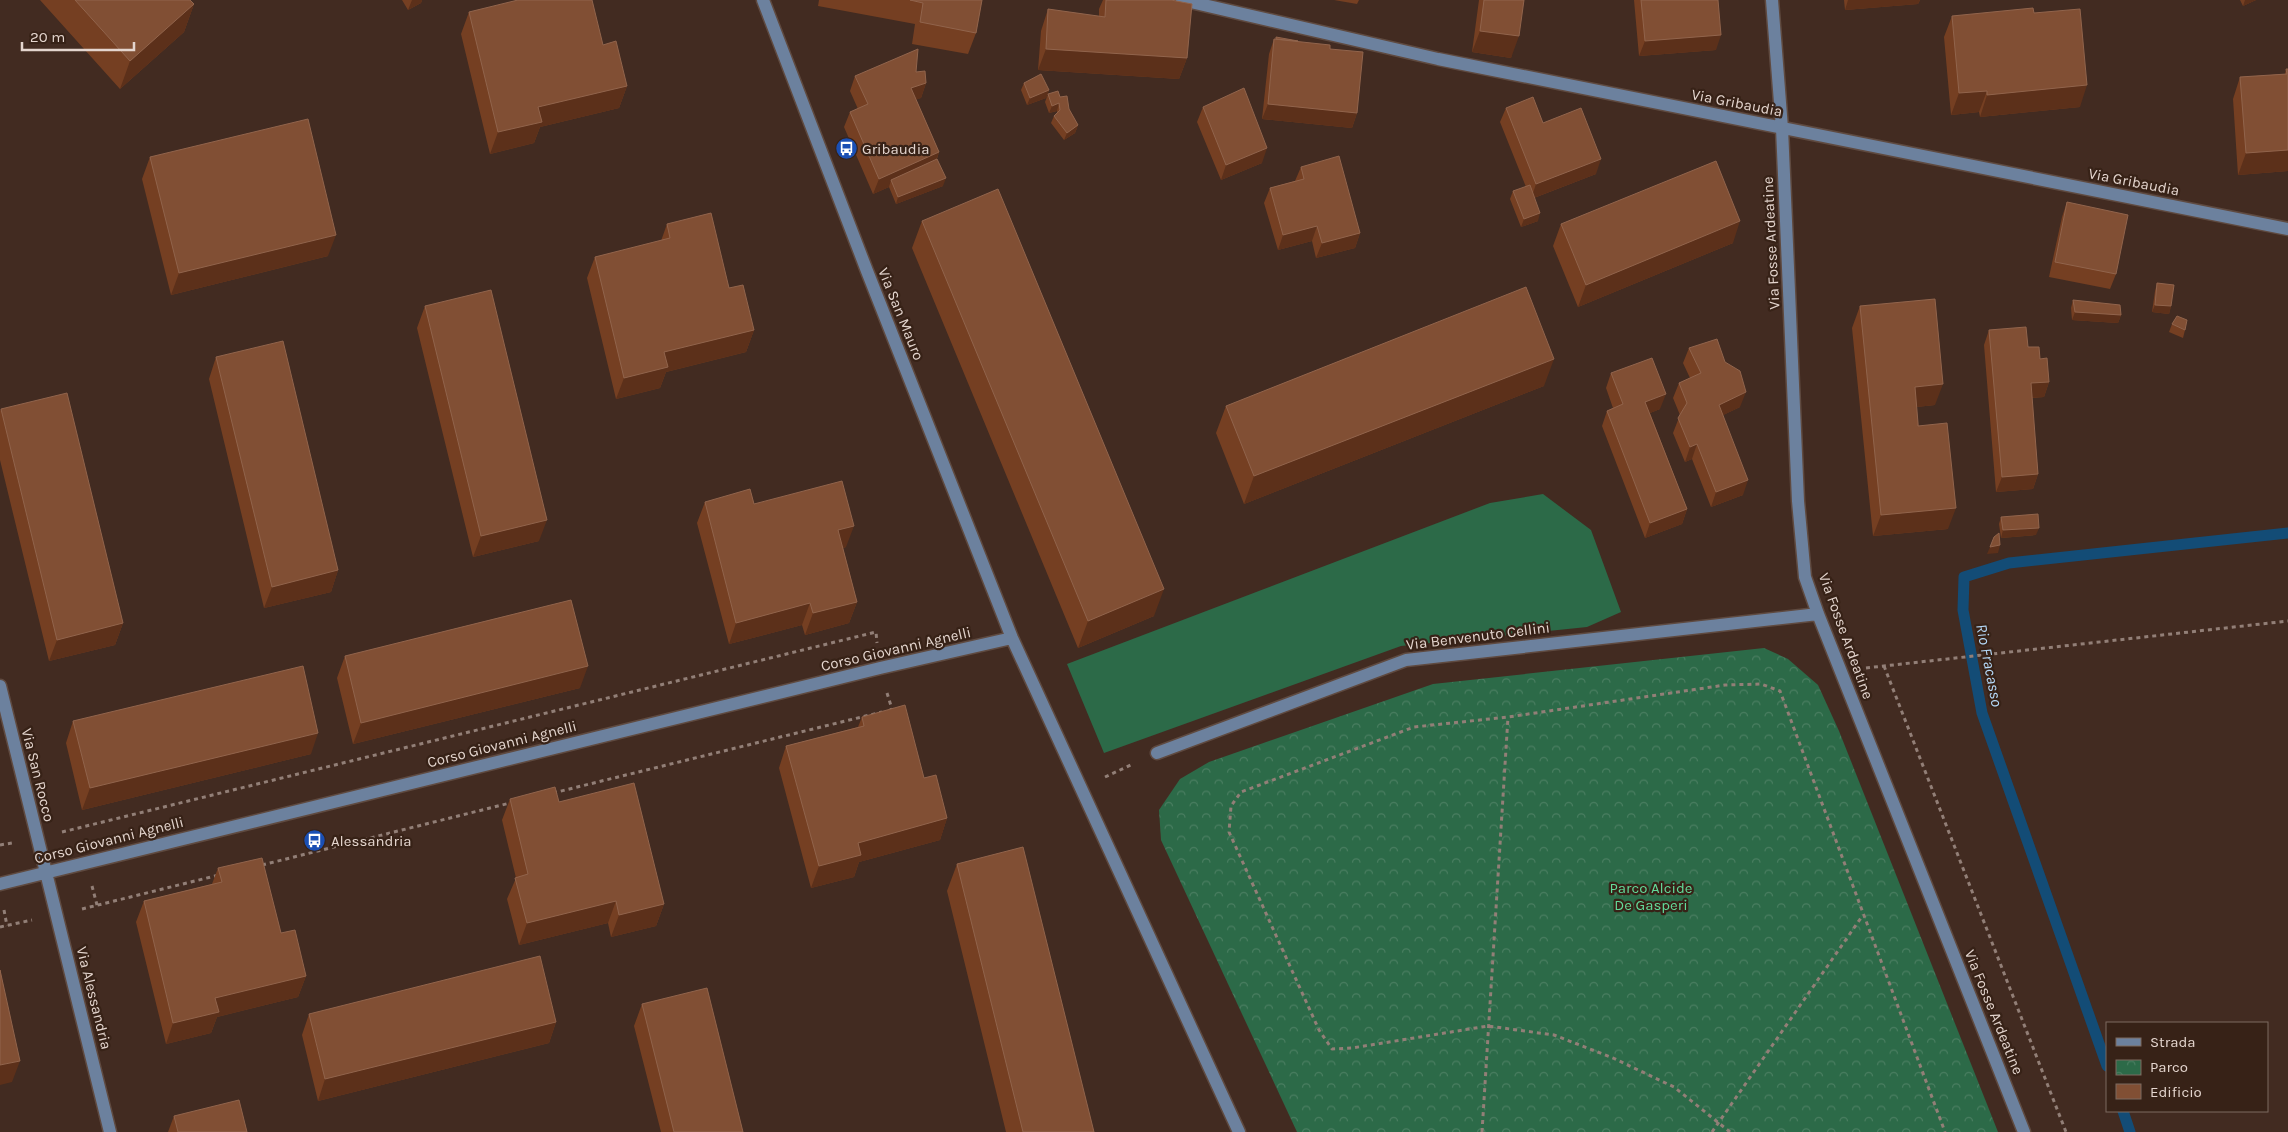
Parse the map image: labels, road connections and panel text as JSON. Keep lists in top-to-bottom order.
{
  "streets": {
    "street": [
      "Via Gribaudia",
      "Via Fosse Ardeatine",
      "Via San Mauro",
      "Via Benvenuto Cellini",
      "Corso Giovanni Agnelli",
      "Via San Rocco",
      "Via Alessandria"
    ]
  },
  "crossings": [
    ["Via Gribaudia", "Via Fosse Ardeatine"],
    ["Via Fosse Ardeatine", "Via Benvenuto Cellini"],
    ["Via San Mauro", "Corso Giovanni Agnelli"],
    ["Corso Giovanni Agnelli", "Via San Rocco"],
    ["Corso Giovanni Agnelli", "Via Alessandria"],
    ["Via San Rocco", "Via Alessandria"]
  ],
  "water": ["Rio Fracasso"],
  "parks": ["Parco Alcide De Gasperi"],
  "places": {
    "bus stop": ["Gribaudia", "Alessandria"]
  },
  "legend": ["Strada", "Parco", "Edificio"],
  "scale_bar": "20 m"
}
